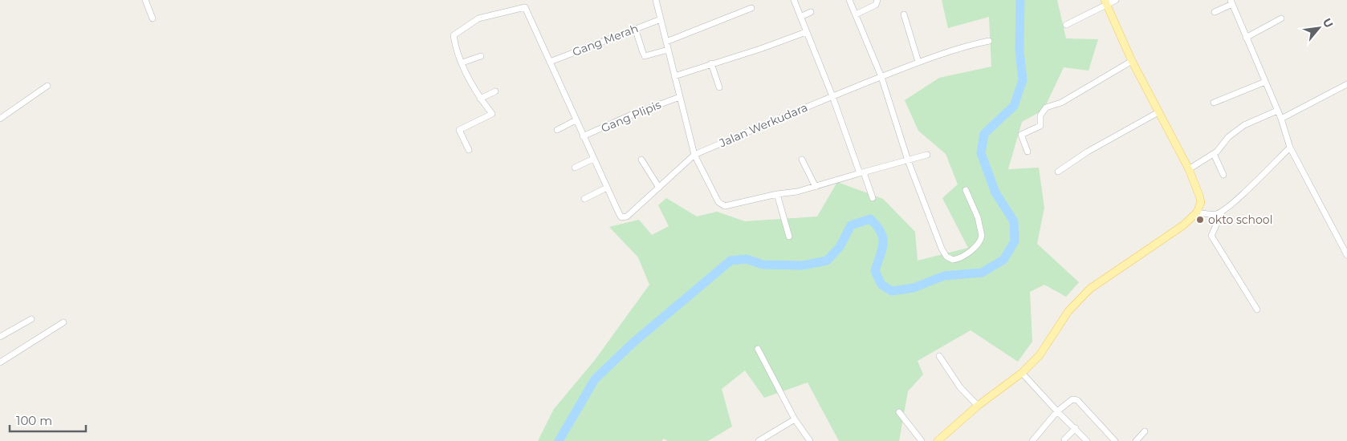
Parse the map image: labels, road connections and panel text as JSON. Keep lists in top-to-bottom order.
{
  "streets": {
    "street": ["Gang Merah", "Gang Plipis", "Jalan Werkudara"]
  },
  "places": ["okto school"],
  "scale_bar": "100 m",
  "north": "top right"
}
